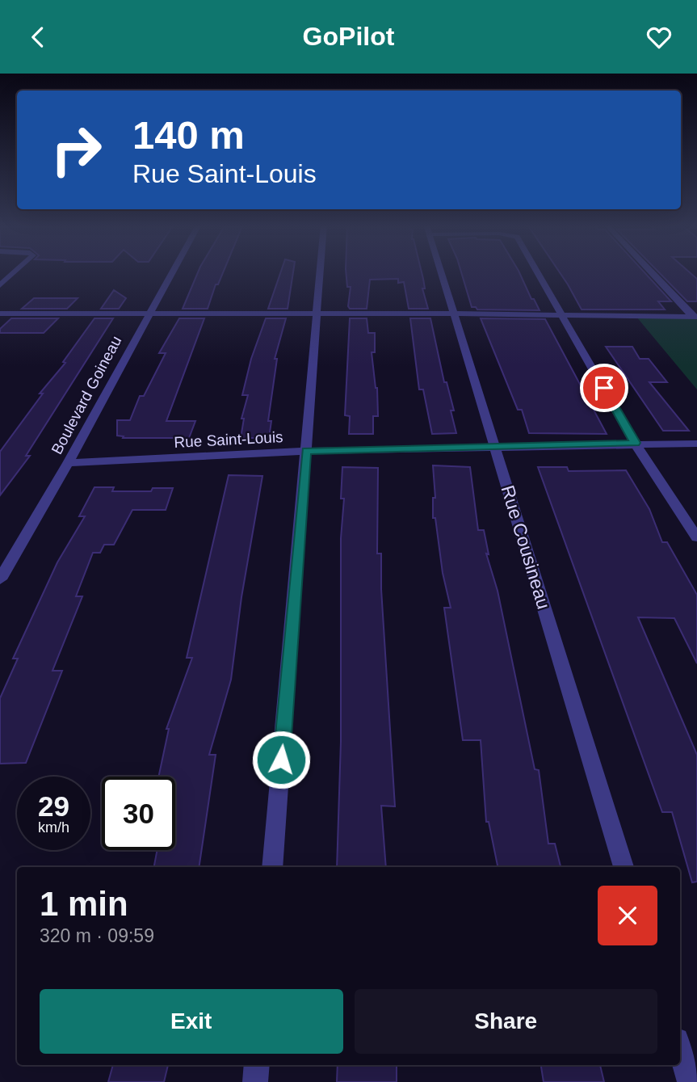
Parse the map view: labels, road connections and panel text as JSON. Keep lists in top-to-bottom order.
{
  "streets": {
    "street": ["Boulevard Goineau", "Rue Saint-Louis", "Rue Cousineau"]
  },
  "crossings": [
    ["Boulevard Goineau", "Rue Saint-Louis"],
    ["Rue Saint-Louis", "Rue Cousineau"]
  ],
  "page": {
    "header": "GoPilot",
    "turn": ["140 m", "Rue Saint-Louis"],
    "speed": "29 km/h",
    "limit": "30",
    "heading": ["1 min", "320 m · 09:59"],
    "buttons": ["Exit", "Share"]
  }
}
